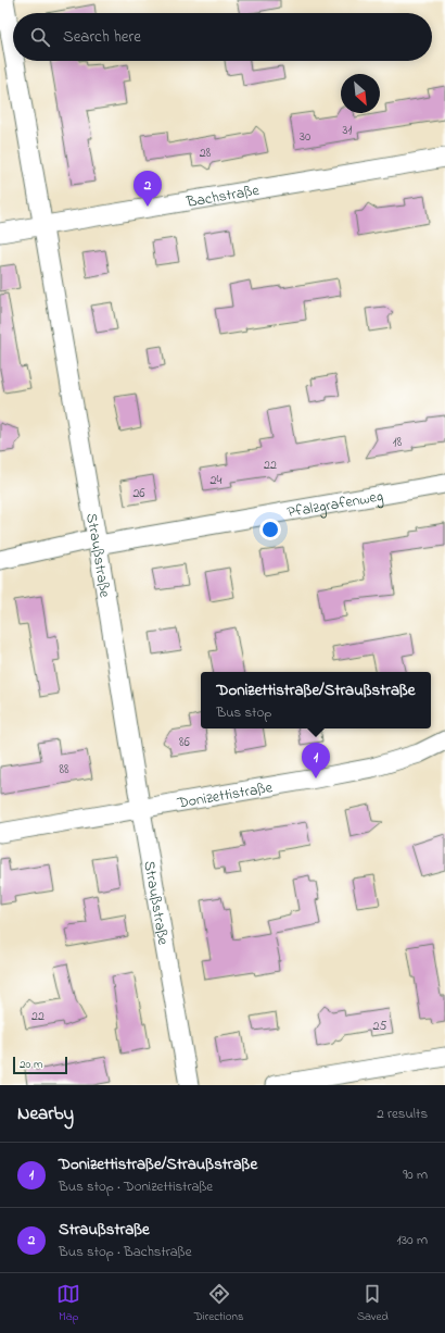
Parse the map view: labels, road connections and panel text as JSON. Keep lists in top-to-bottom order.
{
  "streets": {
    "street": [
      "Bachstraße",
      "Pfalzgrafenweg",
      "Straußstraße",
      "Donizettistraße"
    ]
  },
  "crossings": [
    ["Bachstraße", "Straußstraße"],
    ["Pfalzgrafenweg", "Straußstraße"],
    ["Straußstraße", "Donizettistraße"]
  ],
  "house_numbers": [
    "31",
    "30",
    "28",
    "18",
    "22",
    "24",
    "26",
    "86",
    "88",
    "22",
    "25"
  ],
  "scale_bar": "20 m",
  "north": "bottom right",
  "page": {
    "search": "Search here",
    "pins": ["2", "1"],
    "popup": ["Donizettistraße/Straußstraße", "Bus stop"],
    "scale": "20 m",
    "heading": ["Nearby", "2 results"],
    "list": [
      {
        "mark": "1",
        "name": "Donizettistraße/Straußstraße",
        "note": "Bus stop · Donizettistraße",
        "value": "90 m"
      },
      {
        "mark": "2",
        "name": "Straußstraße",
        "note": "Bus stop · Bachstraße",
        "value": "130 m"
      }
    ],
    "nav": ["Map", "Directions", "Saved"]
  }
}
